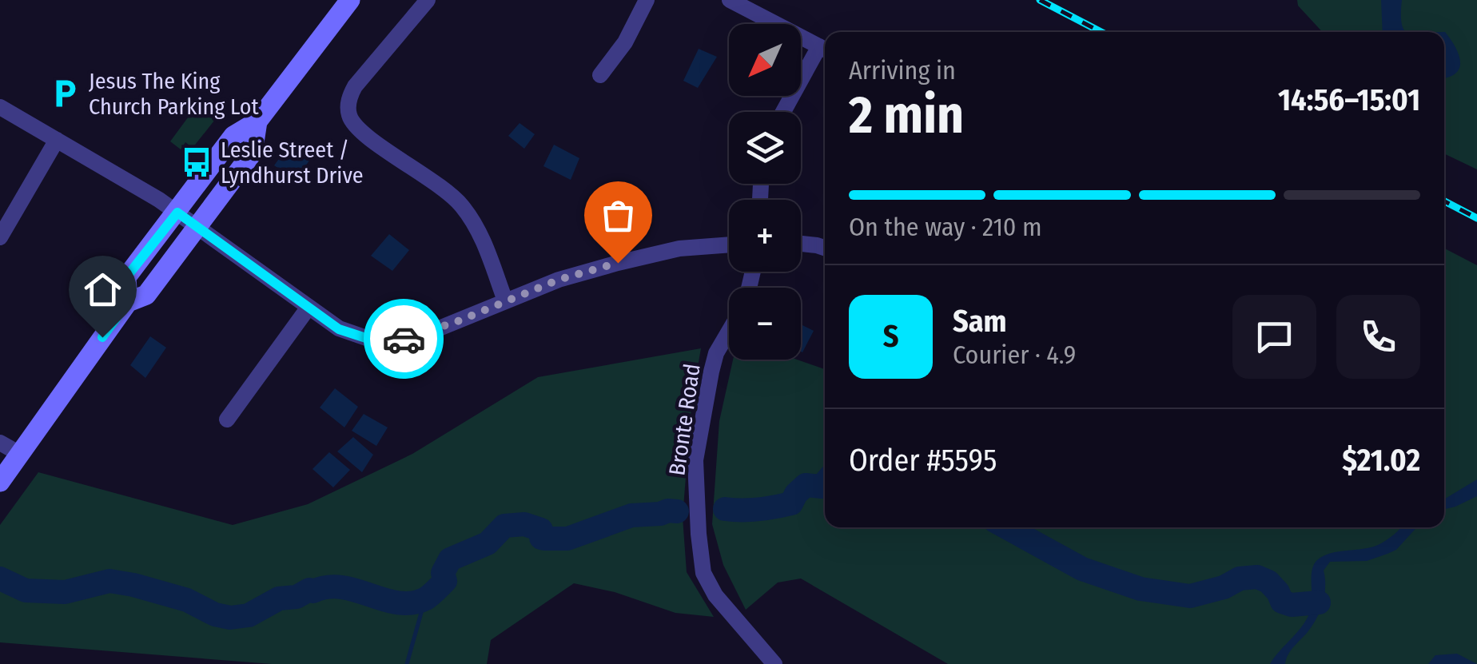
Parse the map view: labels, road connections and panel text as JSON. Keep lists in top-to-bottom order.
{
  "streets": {
    "street": ["Bronte Road"]
  },
  "places": {
    "parking": ["Jesus The King Church Parking Lot"],
    "bus stop": ["Leslie Street / Lyndhurst Drive"]
  },
  "north": "bottom left",
  "page": {
    "map_buttons": ["+", "−"],
    "heading": ["2 min", "Arriving in", "14:56–15:01"],
    "panel": [
      "Sam",
      "Courier · 4.9",
      "Order #5595",
      "$21.02"
    ],
    "bar": "On the way · 210 m",
    "round": "S"
  }
}
